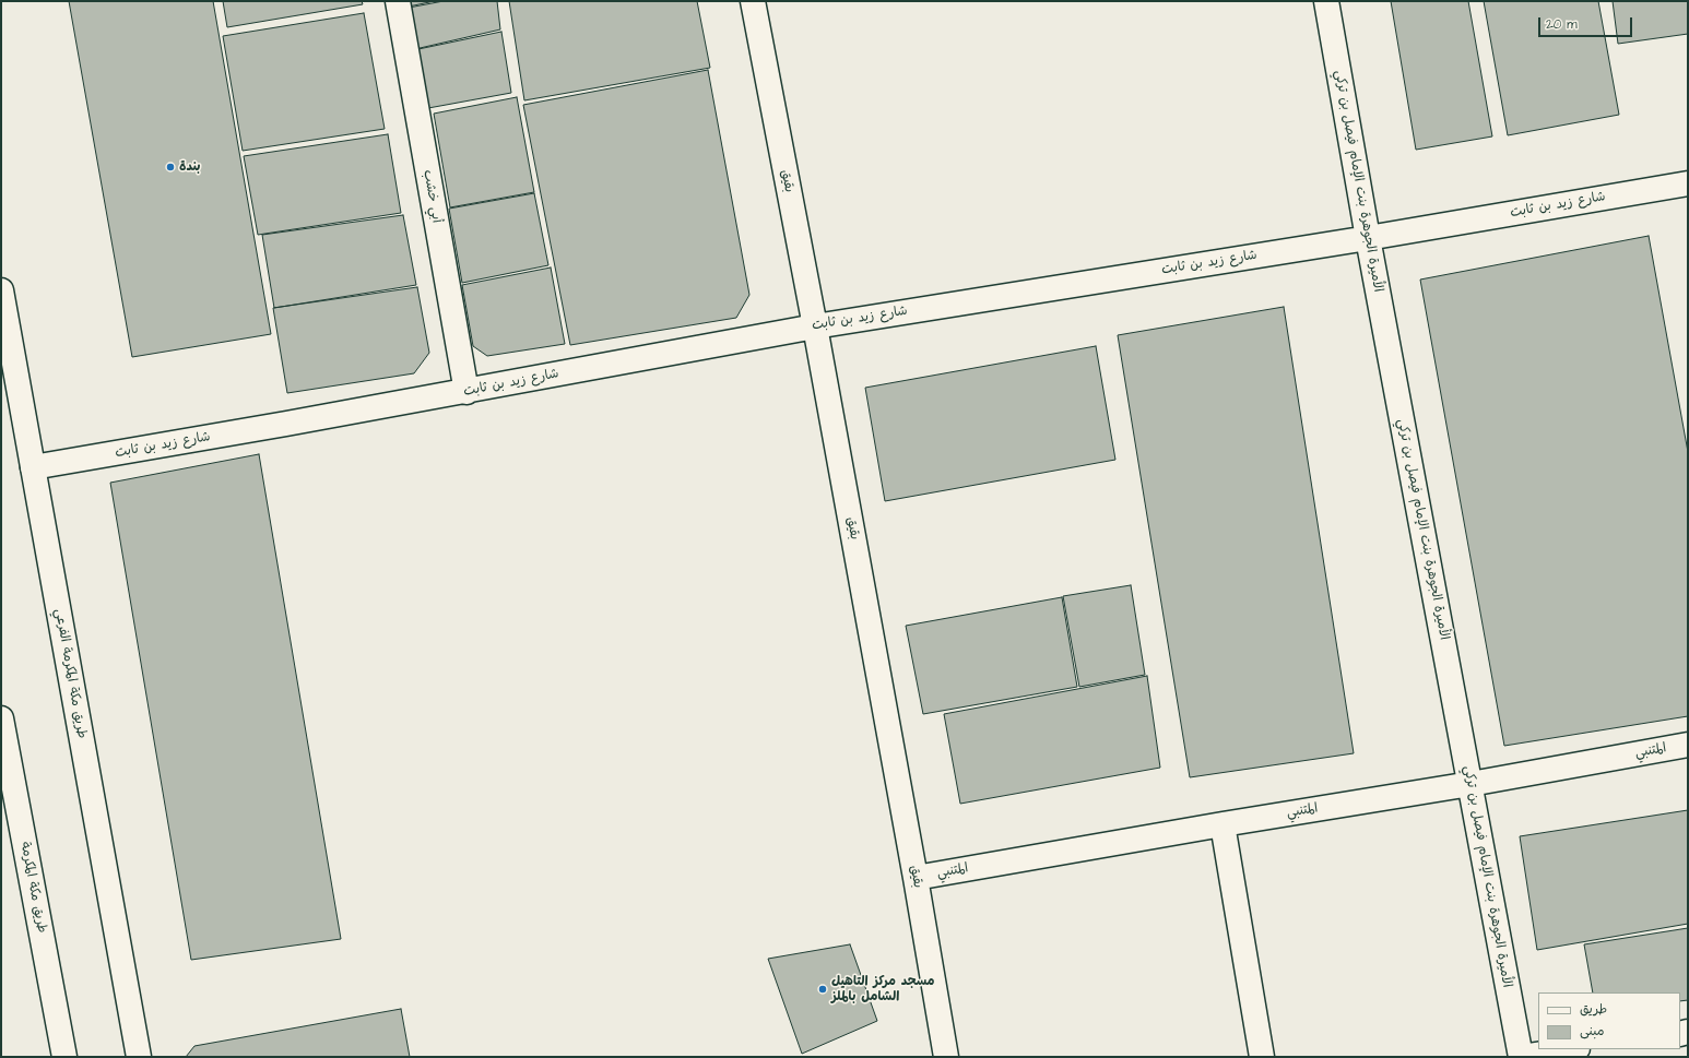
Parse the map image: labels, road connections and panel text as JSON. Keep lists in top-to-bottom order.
{
  "streets": {
    "main road": [
      "بقيق",
      "الأميرة الجوهرة بنت الإمام فيصل بن تركي",
      "أبي خشب",
      "شارع زيد بن ثابت",
      "طريق مكة المكرمة الفرعي",
      "المتنبي",
      "طريق مكة المكرمة"
    ]
  },
  "crossings": [
    ["بقيق", "شارع زيد بن ثابت"],
    ["بقيق", "المتنبي"],
    ["الأميرة الجوهرة بنت الإمام فيصل بن تركي", "شارع زيد بن ثابت"],
    ["الأميرة الجوهرة بنت الإمام فيصل بن تركي", "المتنبي"],
    ["أبي خشب", "شارع زيد بن ثابت"],
    ["شارع زيد بن ثابت", "طريق مكة المكرمة الفرعي"]
  ],
  "places": ["بندة", "مسجد مركز التاهيل الشامل بالملز"],
  "legend": ["طريق", "مبنى"],
  "scale_bar": "20 m"
}
